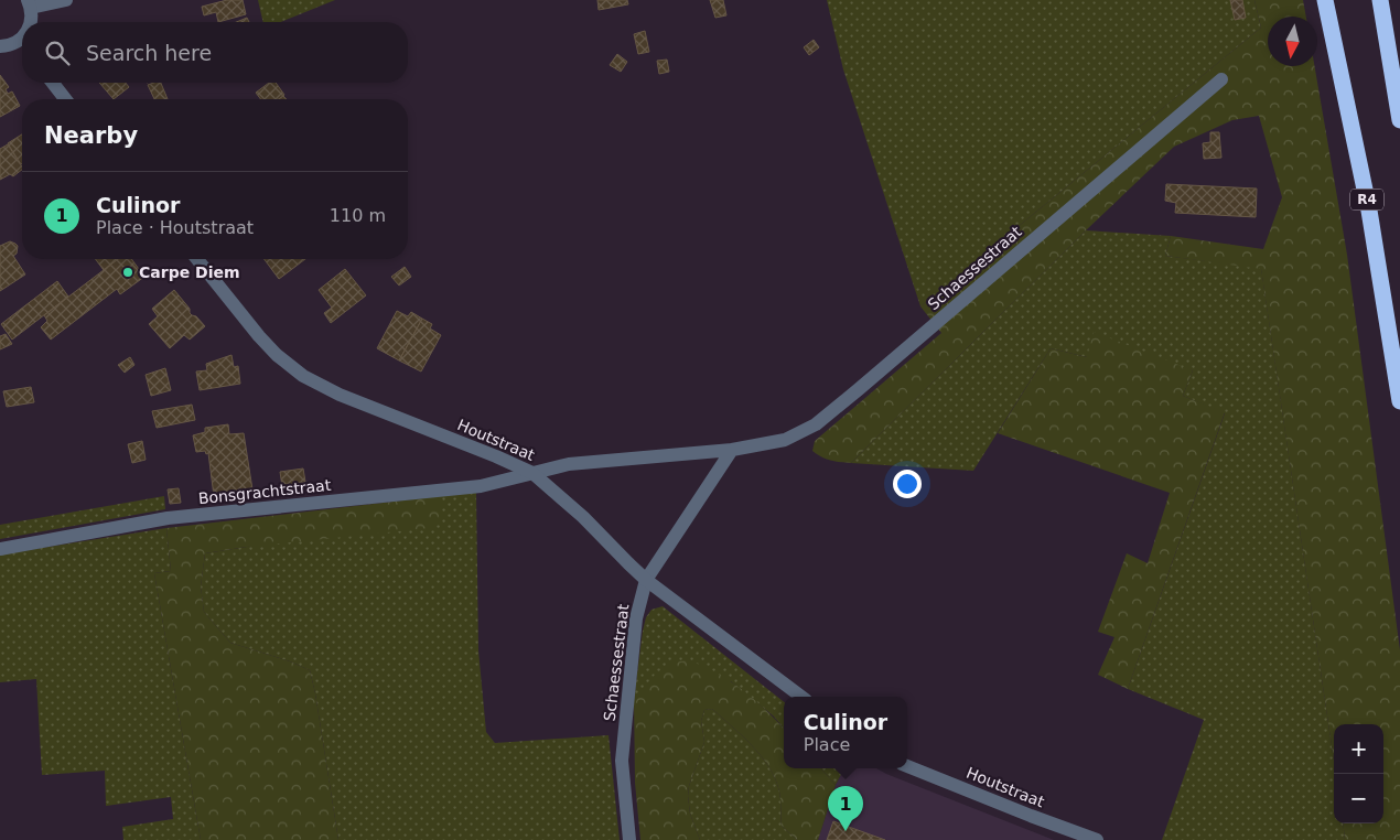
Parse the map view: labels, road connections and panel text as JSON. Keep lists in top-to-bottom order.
{
  "streets": {
    "highway": ["R4"],
    "street": ["Schaessestraat", "Houtstraat", "Bonsgrachtstraat"]
  },
  "crossings": [
    ["Schaessestraat", "Houtstraat"],
    ["Schaessestraat", "Bonsgrachtstraat"],
    ["Houtstraat", "Bonsgrachtstraat"]
  ],
  "places": ["Carpe Diem"],
  "north": "bottom",
  "page": {
    "search": "Search here",
    "heading": "Nearby",
    "list": [
      {
        "mark": "1",
        "name": "Culinor",
        "note": "Place · Houtstraat",
        "value": "110 m"
      }
    ],
    "popup": ["Culinor", "Place"],
    "map_buttons": ["+", "−"],
    "pins": "1"
  }
}
